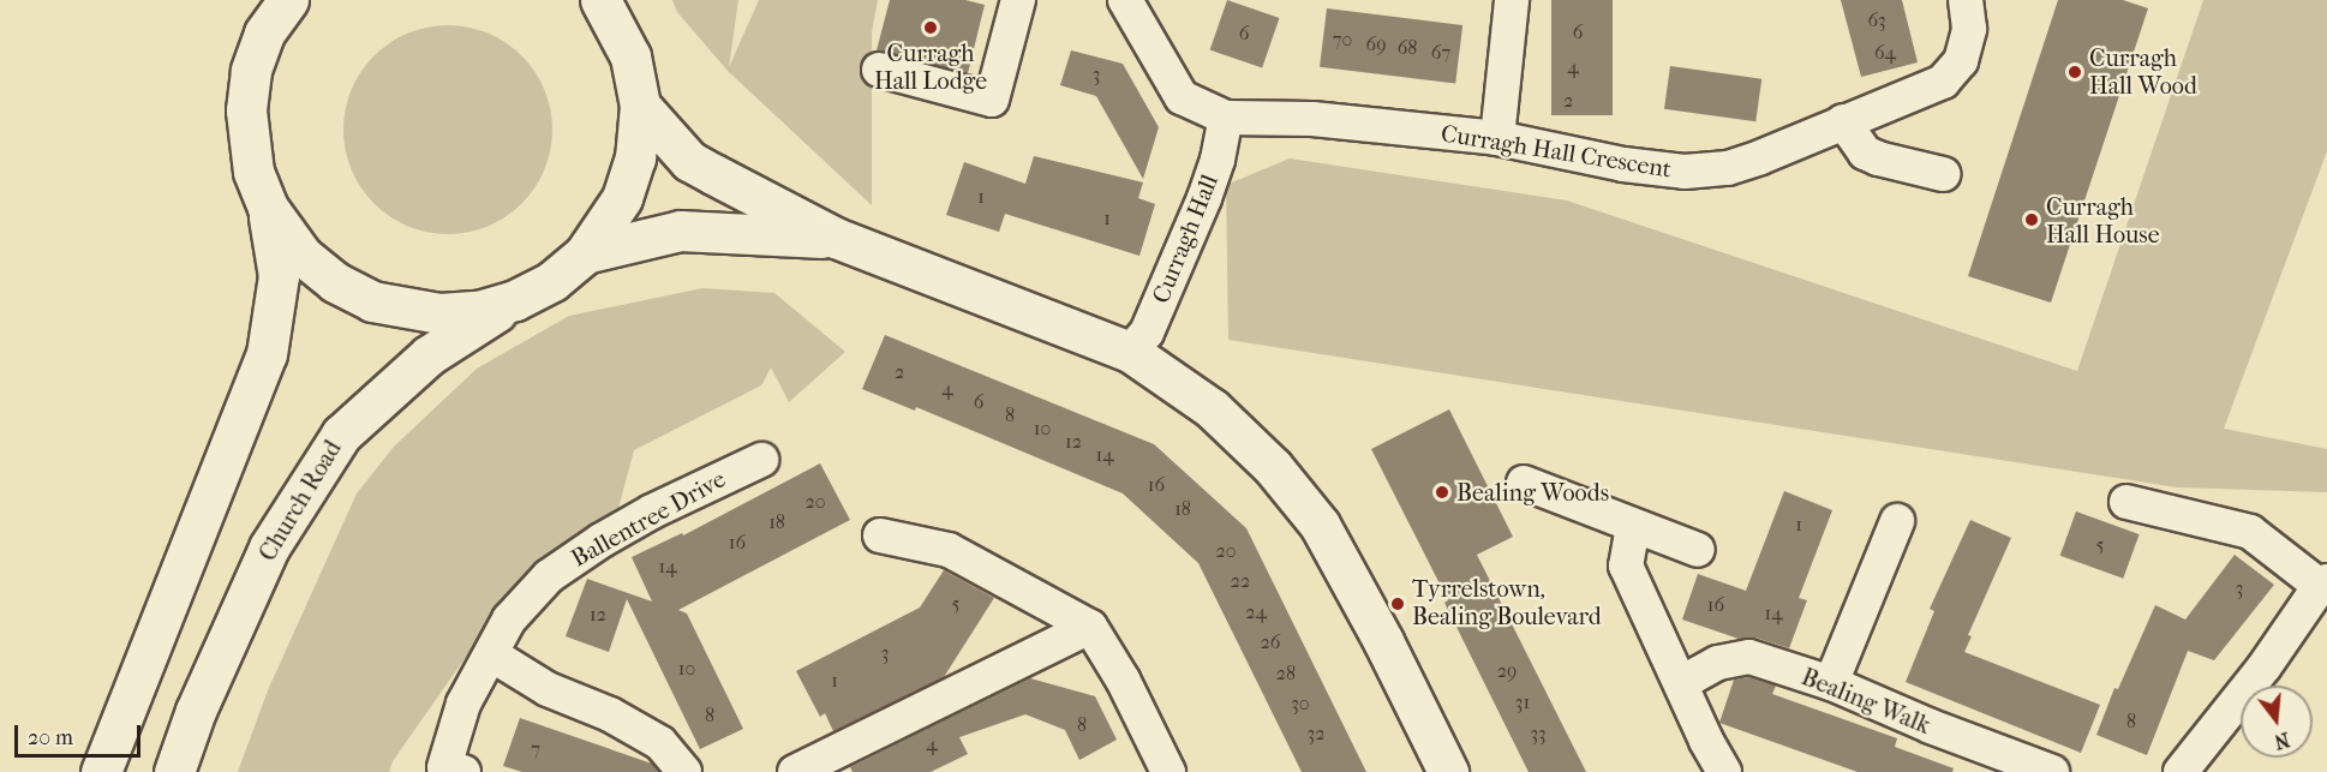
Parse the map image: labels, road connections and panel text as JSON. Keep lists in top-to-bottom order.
{
  "streets": {
    "main road": ["Church Road"],
    "street": [
      "Curragh Hall Crescent",
      "Curragh Hall",
      "Ballentree Drive",
      "Bealing Walk"
    ]
  },
  "crossings": [
    ["Curragh Hall Crescent", "Curragh Hall"]
  ],
  "places": [
    "Curragh Hall Lodge",
    "Curragh Hall Wood",
    "Curragh Hall House",
    "Bealing Woods",
    "Tyrrelstown, Bealing Boulevard"
  ],
  "house_numbers": [
    "63",
    "6",
    "6",
    "70",
    "69",
    "68",
    "67",
    "64",
    "4",
    "3",
    "2",
    "1",
    "1",
    "2",
    "4",
    "6",
    "8",
    "10",
    "12",
    "14",
    "16",
    "20",
    "18",
    "18",
    "1",
    "16",
    "5",
    "20",
    "14",
    "22",
    "3",
    "5",
    "16",
    "24",
    "14",
    "12",
    "26",
    "3",
    "10",
    "29",
    "28",
    "1",
    "31",
    "30",
    "8",
    "8",
    "8",
    "32",
    "33",
    "4",
    "7"
  ],
  "scale_bar": "20 m",
  "north": "bottom"
}
